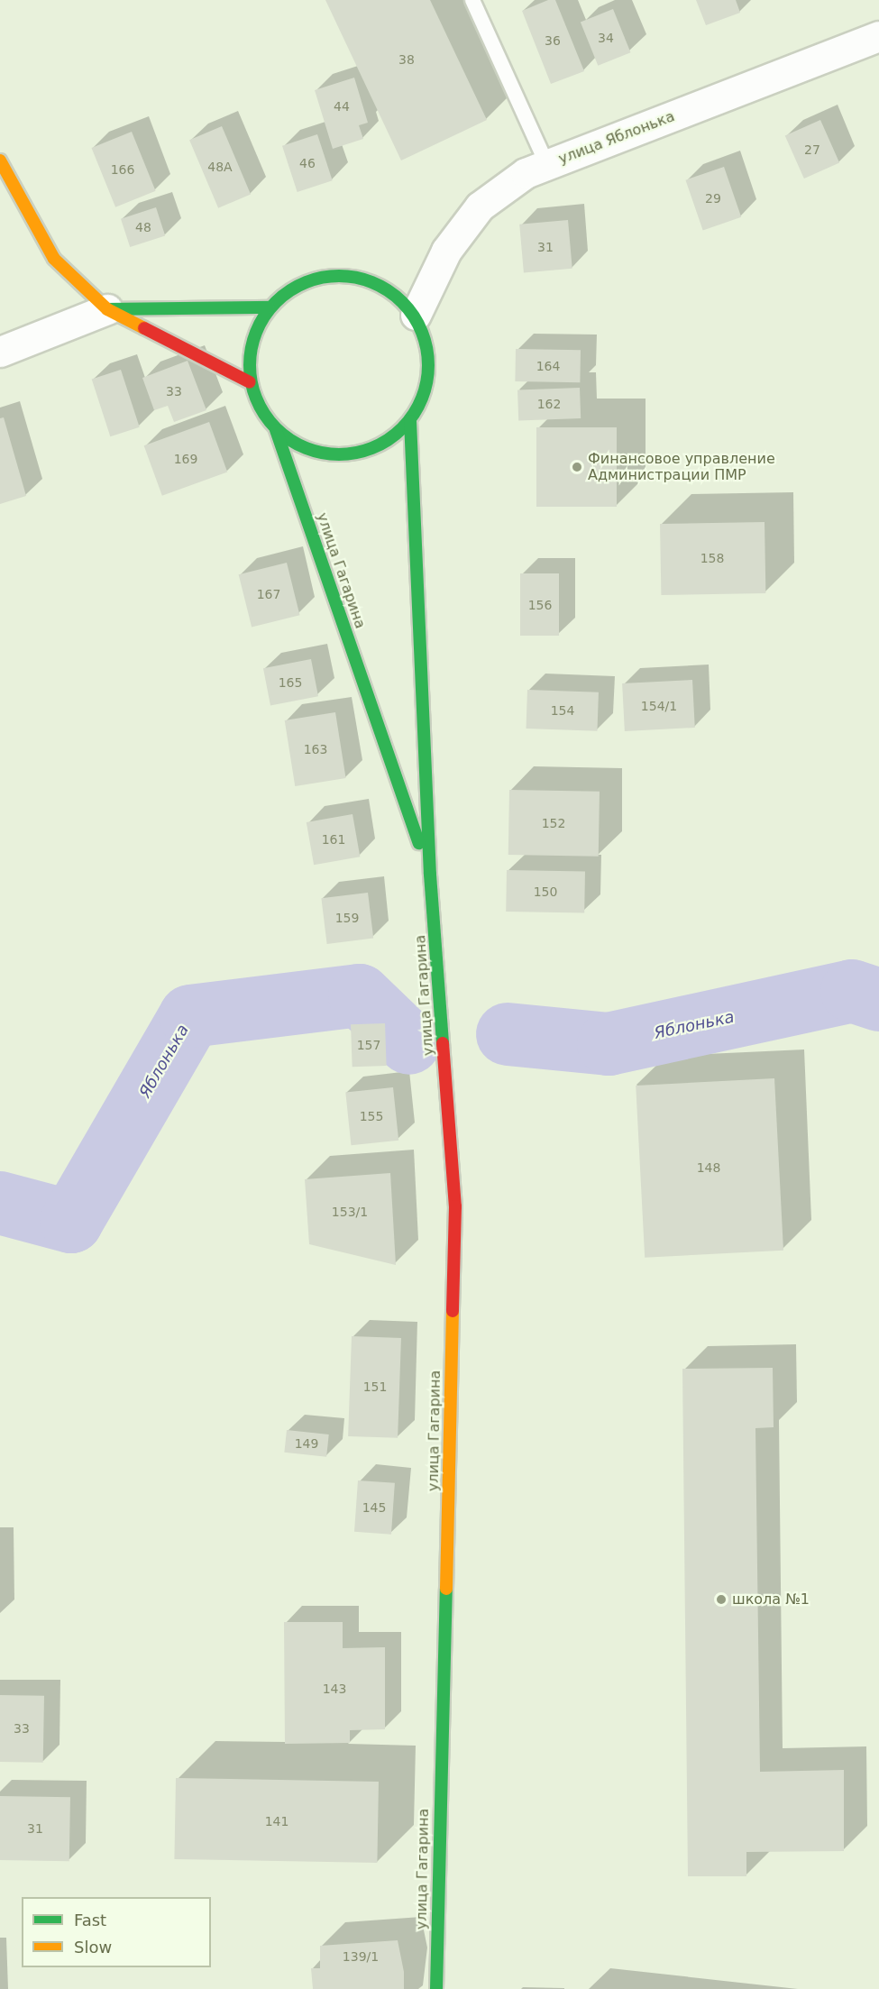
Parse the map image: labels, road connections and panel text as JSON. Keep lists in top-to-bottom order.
{
  "streets": {
    "street": ["улица Яблонька", "улица Гагарина"]
  },
  "crossings": [
    ["улица Яблонька", "улица Гагарина"]
  ],
  "water": ["Яблонька"],
  "places": ["Финансовое управление Администрации ПМР", "школа №1"],
  "house_numbers": [
    "34",
    "36",
    "38",
    "44",
    "27",
    "46",
    "48А",
    "166",
    "29",
    "48",
    "31",
    "164",
    "33",
    "162",
    "169",
    "158",
    "167",
    "156",
    "165",
    "154/1",
    "154",
    "163",
    "152",
    "161",
    "150",
    "159",
    "157",
    "155",
    "148",
    "153/1",
    "151",
    "149",
    "145",
    "143",
    "33",
    "141",
    "31",
    "139/1"
  ],
  "legend": ["Fast", "Slow"]
}
